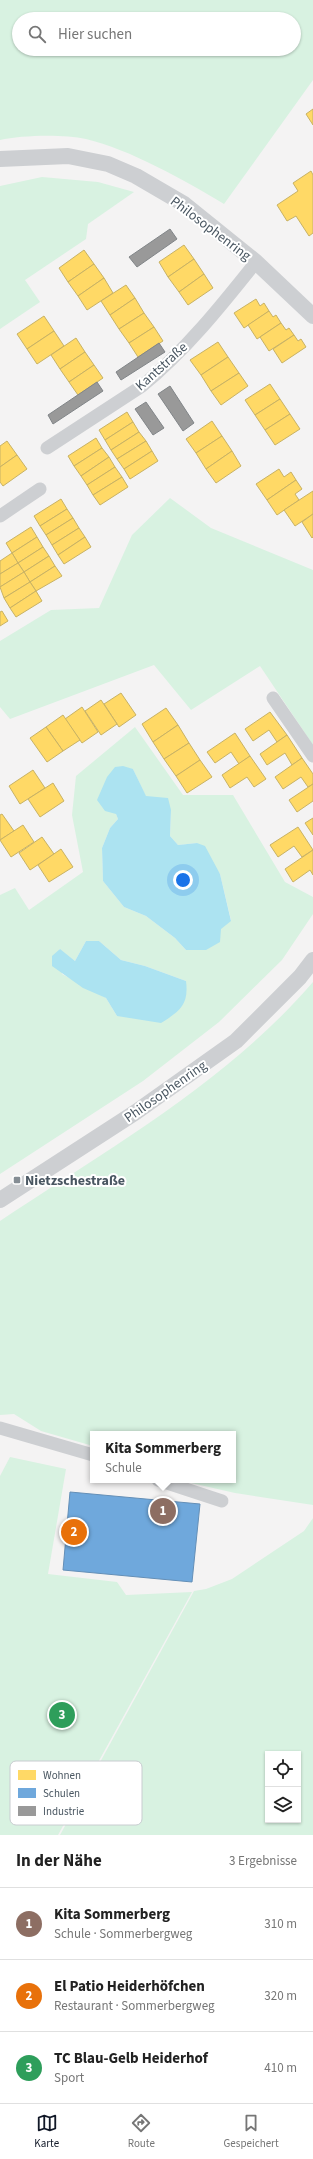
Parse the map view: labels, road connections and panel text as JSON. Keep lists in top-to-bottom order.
{
  "streets": {
    "street": ["Philosophenring", "Kantstraße"]
  },
  "crossings": [
    ["Philosophenring", "Kantstraße"]
  ],
  "places": {
    "transit": ["Nietzschestraße"]
  },
  "legend": ["Wohnen", "Schulen", "Industrie"],
  "page": {
    "search": "Hier suchen",
    "popup": ["Kita Sommerberg", "Schule"],
    "pins": ["1", "2", "3"],
    "heading": ["In der Nähe", "3 Ergebnisse"],
    "list": [
      {
        "mark": "1",
        "name": "Kita Sommerberg",
        "note": "Schule · Sommerbergweg",
        "value": "310 m"
      },
      {
        "mark": "2",
        "name": "El Patio Heiderhöfchen",
        "note": "Restaurant · Sommerbergweg",
        "value": "320 m"
      },
      {
        "mark": "3",
        "name": "TC Blau-Gelb Heiderhof",
        "note": "Sport",
        "value": "410 m"
      }
    ],
    "nav": ["Karte", "Route", "Gespeichert"]
  }
}
